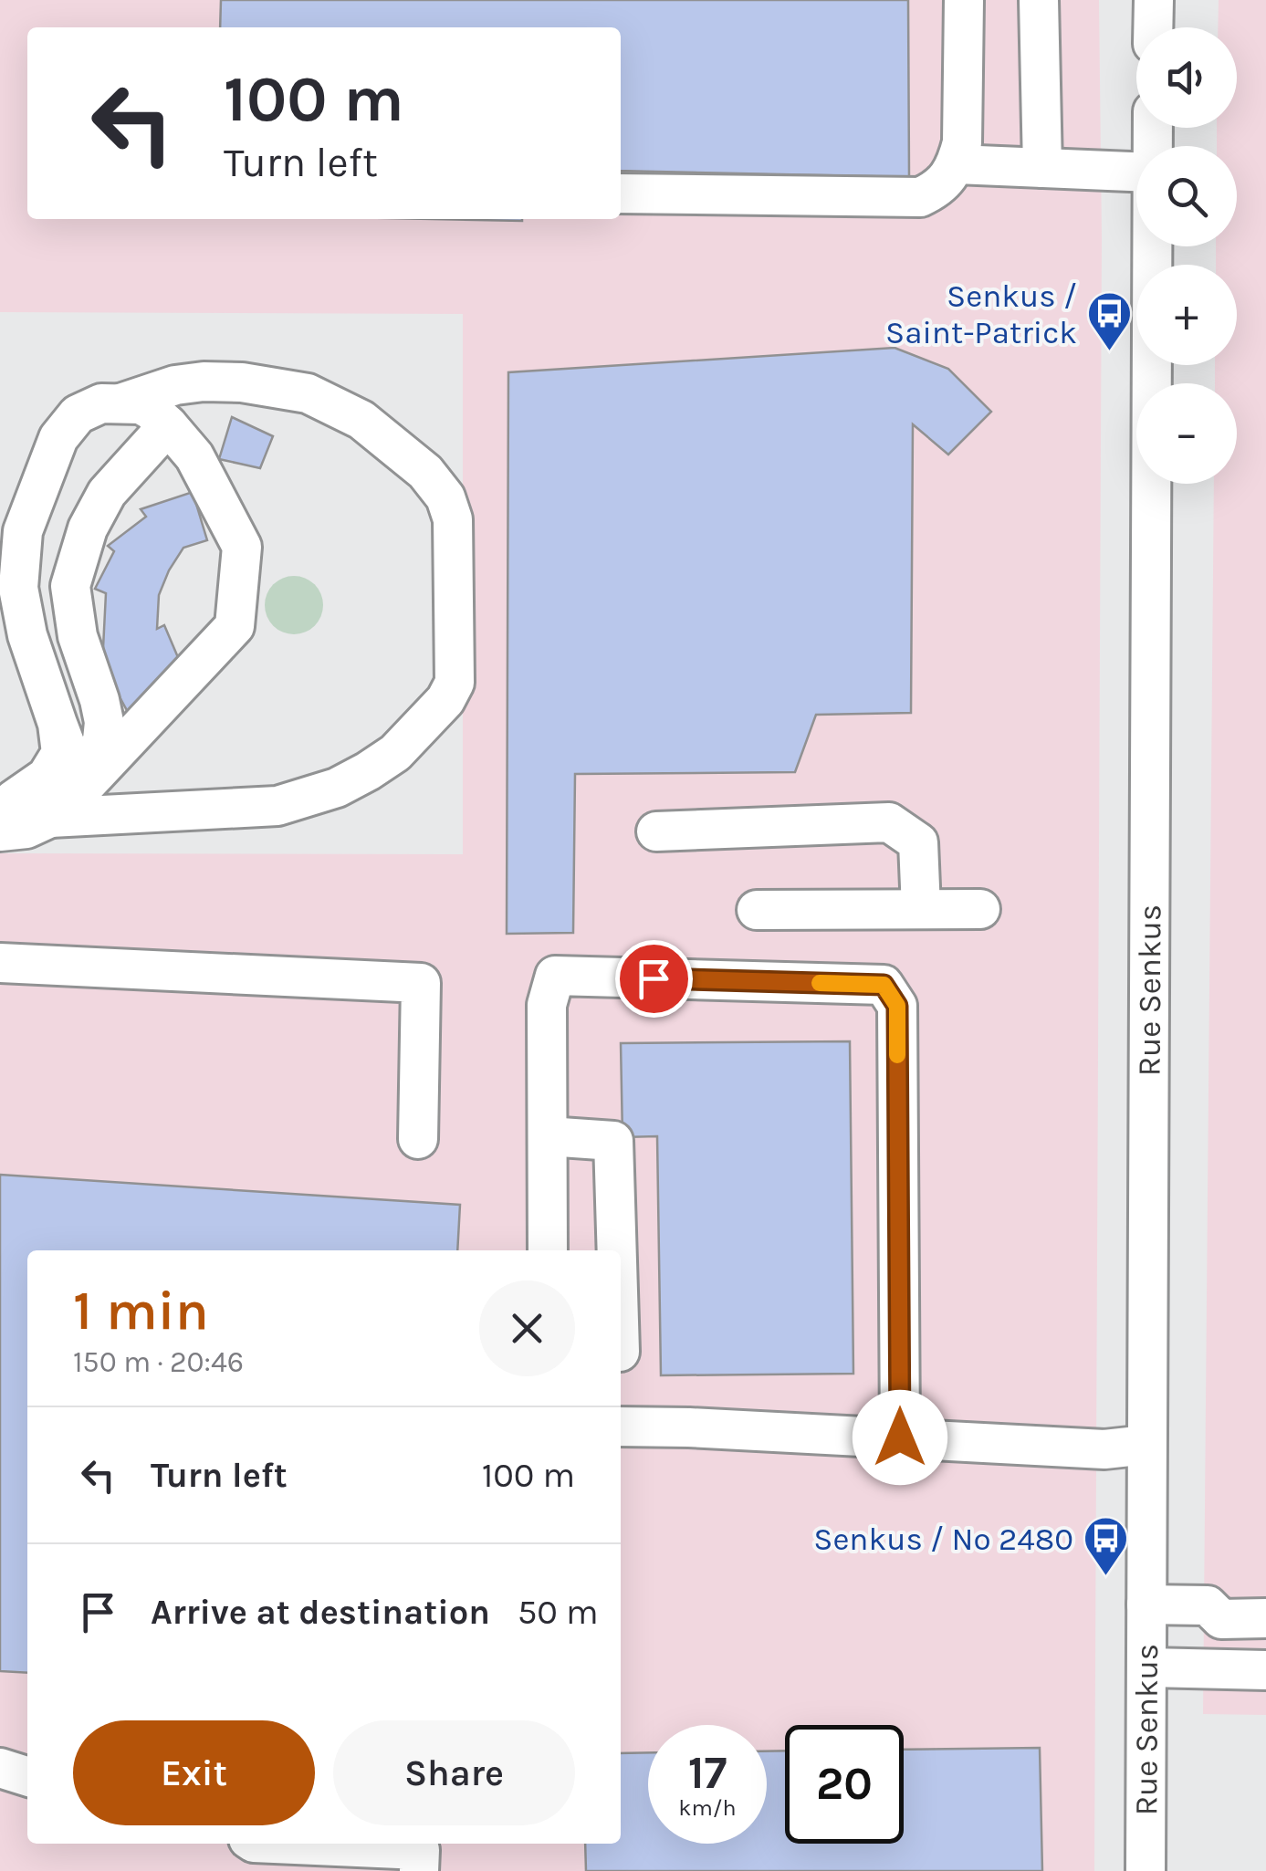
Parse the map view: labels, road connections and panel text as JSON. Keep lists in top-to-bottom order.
{
  "streets": {
    "street": ["Rue Senkus"]
  },
  "places": {
    "bus stop": ["Senkus / Saint-Patrick", "Senkus / No 2480"]
  },
  "page": {
    "map_buttons": ["+", "−"],
    "turn": ["100 m", "Turn left"],
    "heading": ["1 min", "150 m · 20:46"],
    "list": [
      {
        "name": "Turn left",
        "value": "100 m"
      },
      {
        "name": "Arrive at destination",
        "value": "50 m"
      }
    ],
    "buttons": ["Exit", "Share"],
    "speed": "17 km/h",
    "limit": "20"
  }
}
